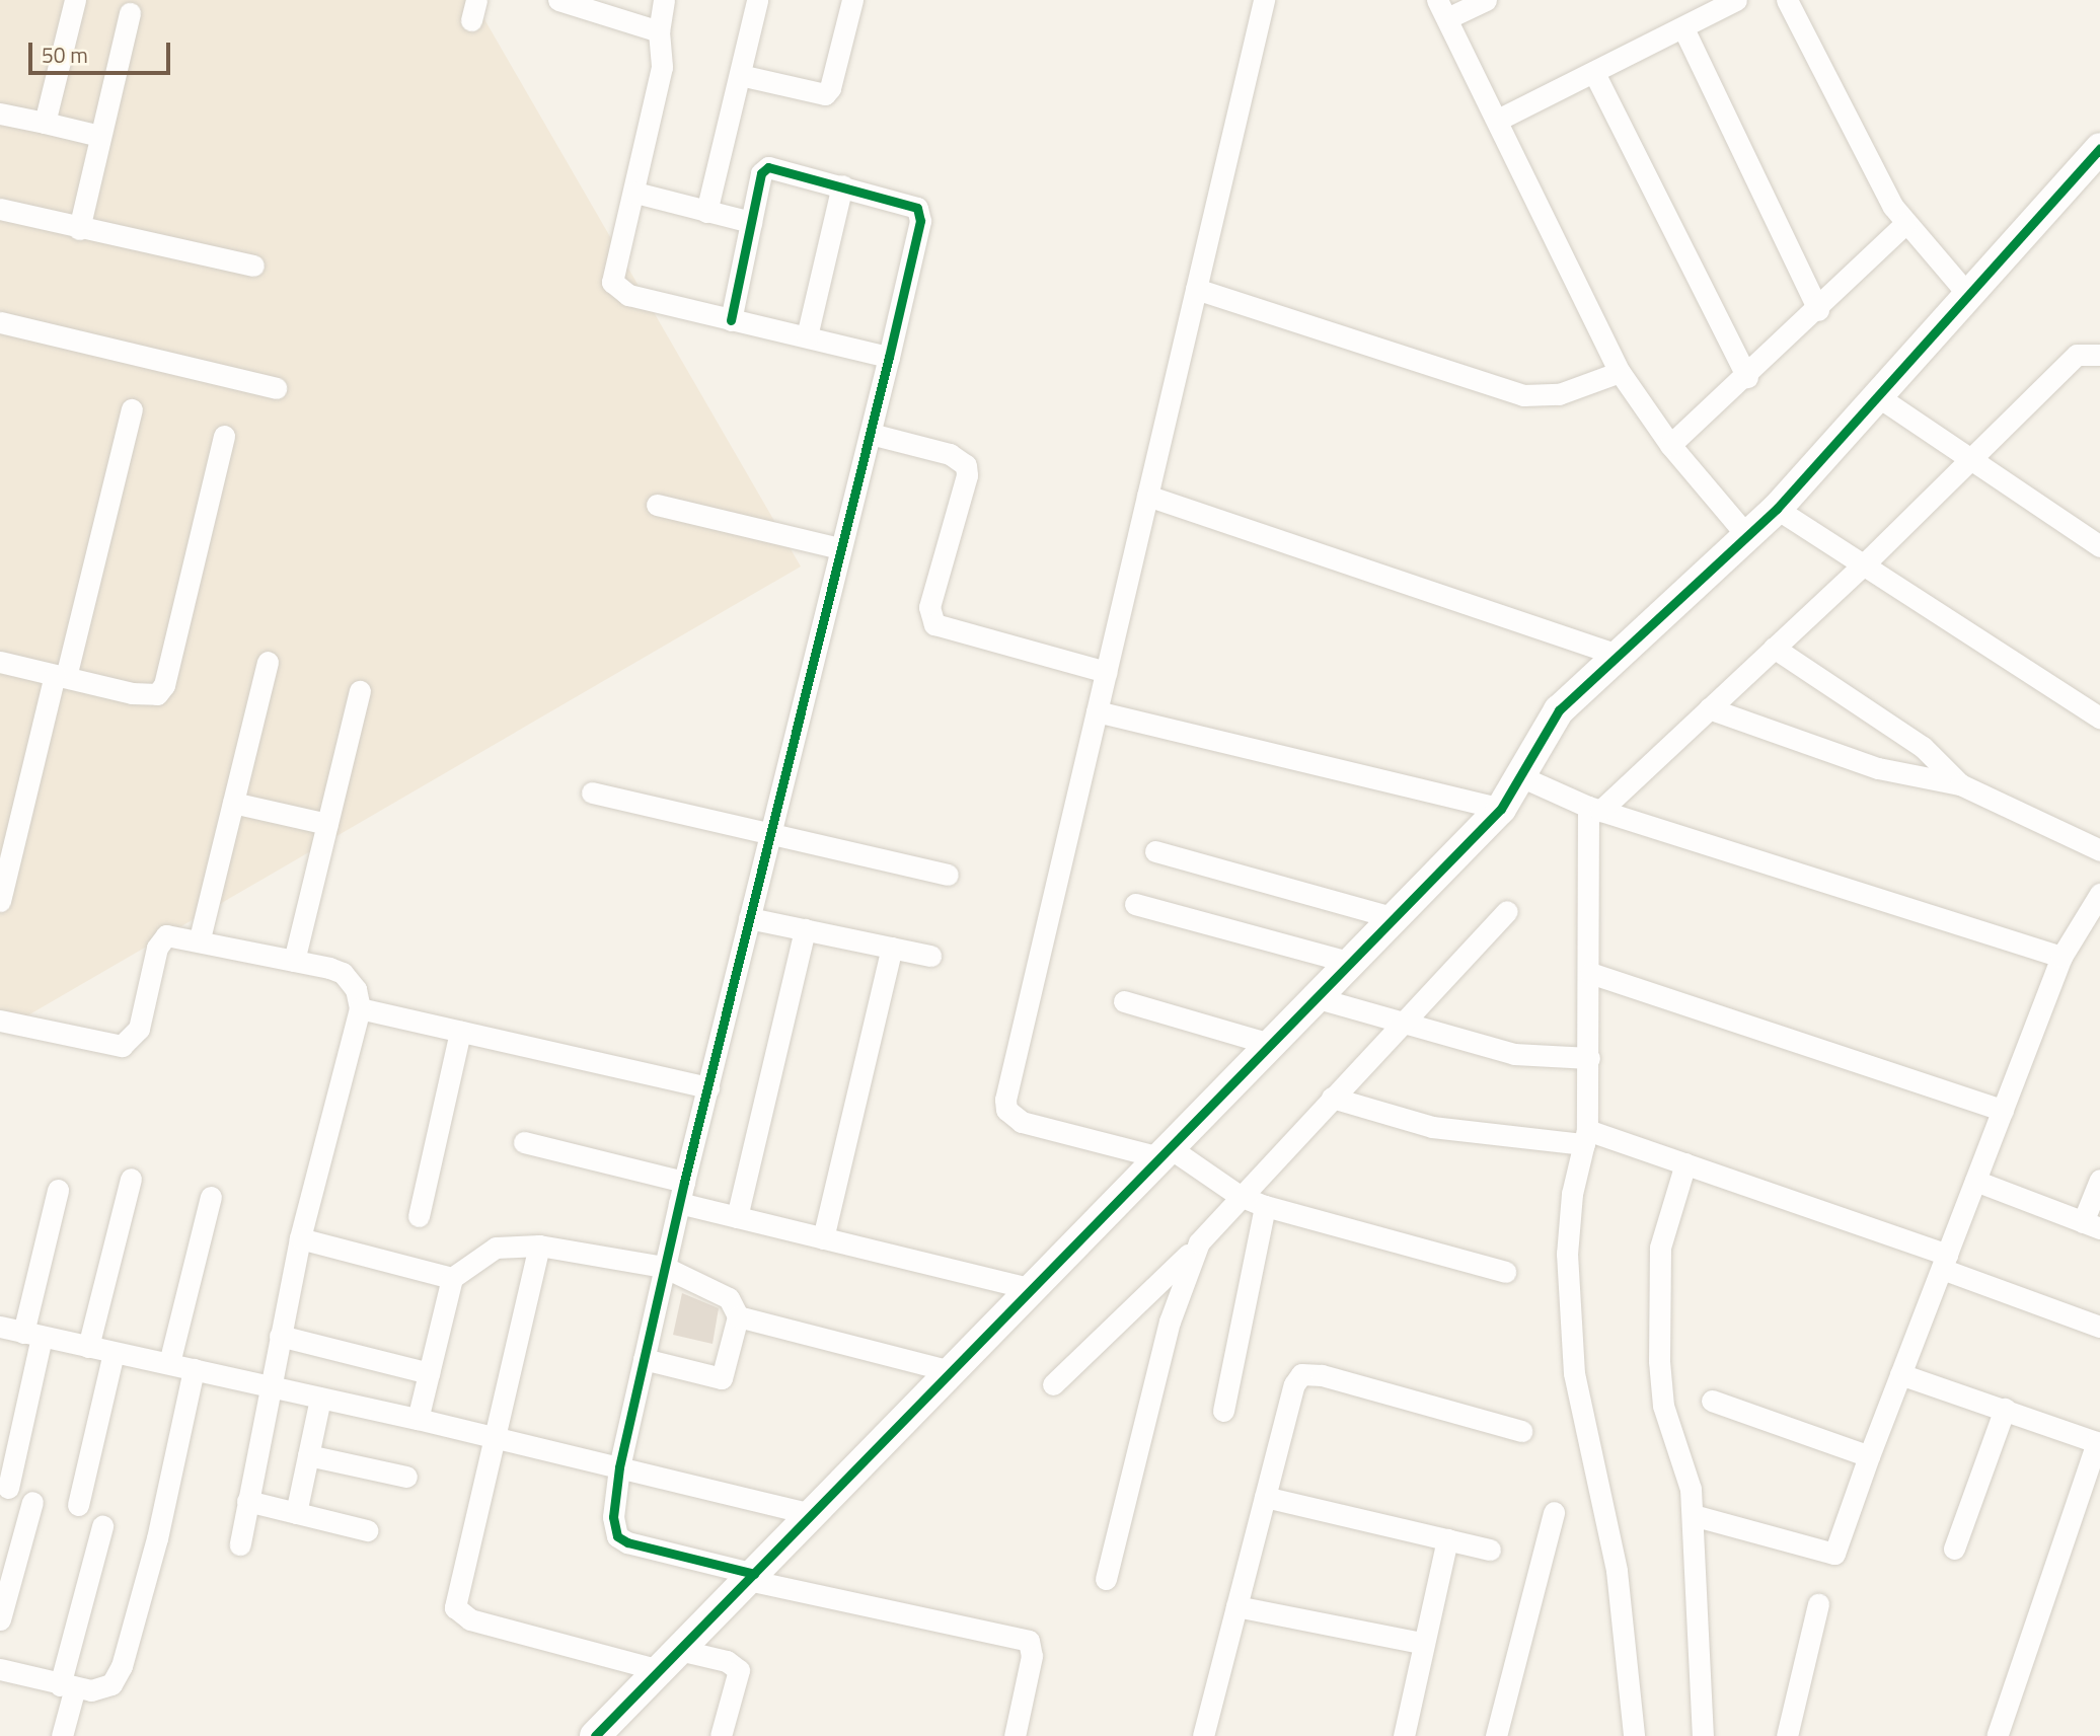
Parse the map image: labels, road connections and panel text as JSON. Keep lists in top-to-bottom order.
{
  "scale_bar": "50 m"
}
